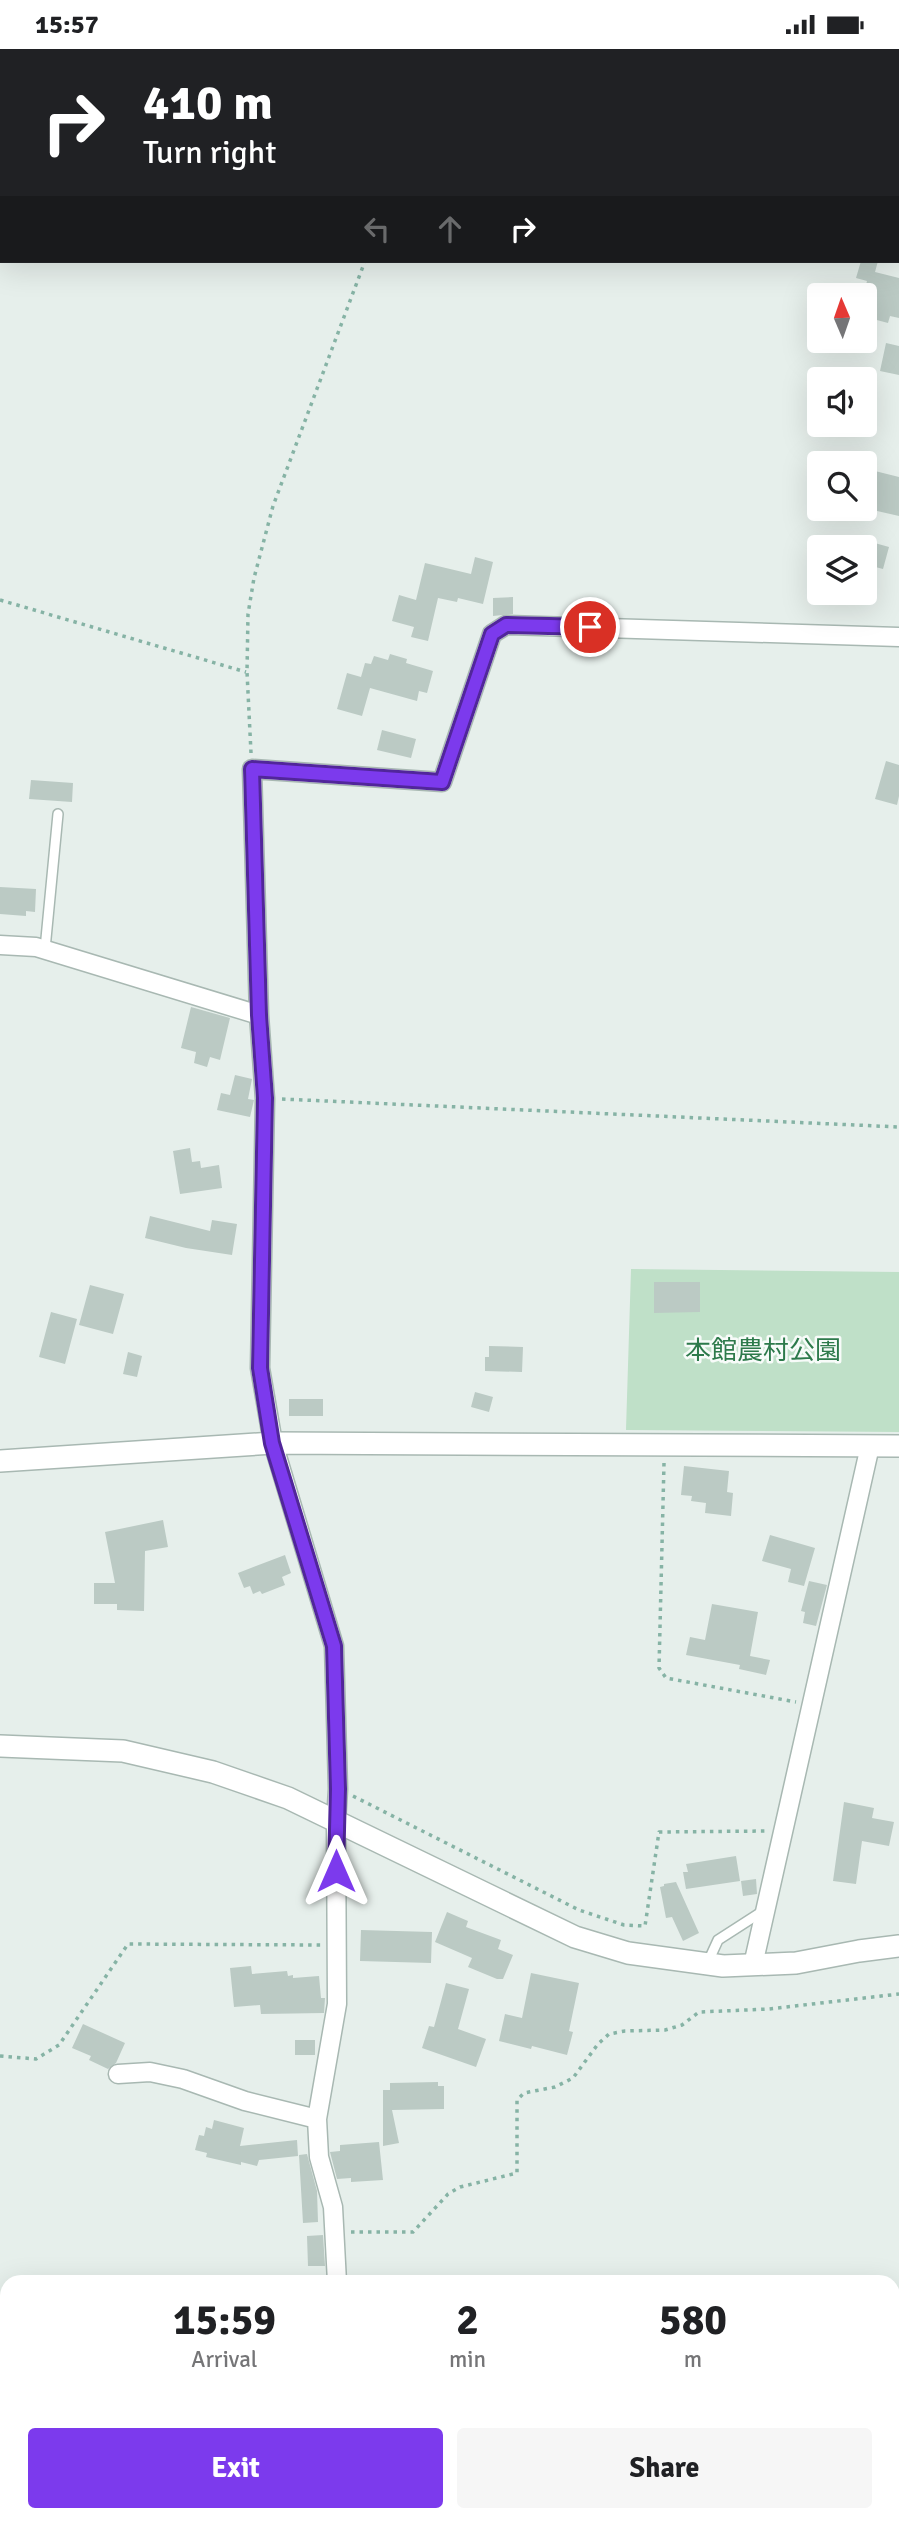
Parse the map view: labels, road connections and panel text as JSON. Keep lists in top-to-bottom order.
{
  "parks": ["本館農村公園"],
  "north": "top",
  "page": {
    "status": "15:57",
    "turn": ["410 m", "Turn right"],
    "eta": [
      "15:59",
      "Arrival",
      "2",
      "min",
      "580",
      "m"
    ],
    "buttons": ["Exit", "Share"]
  }
}
